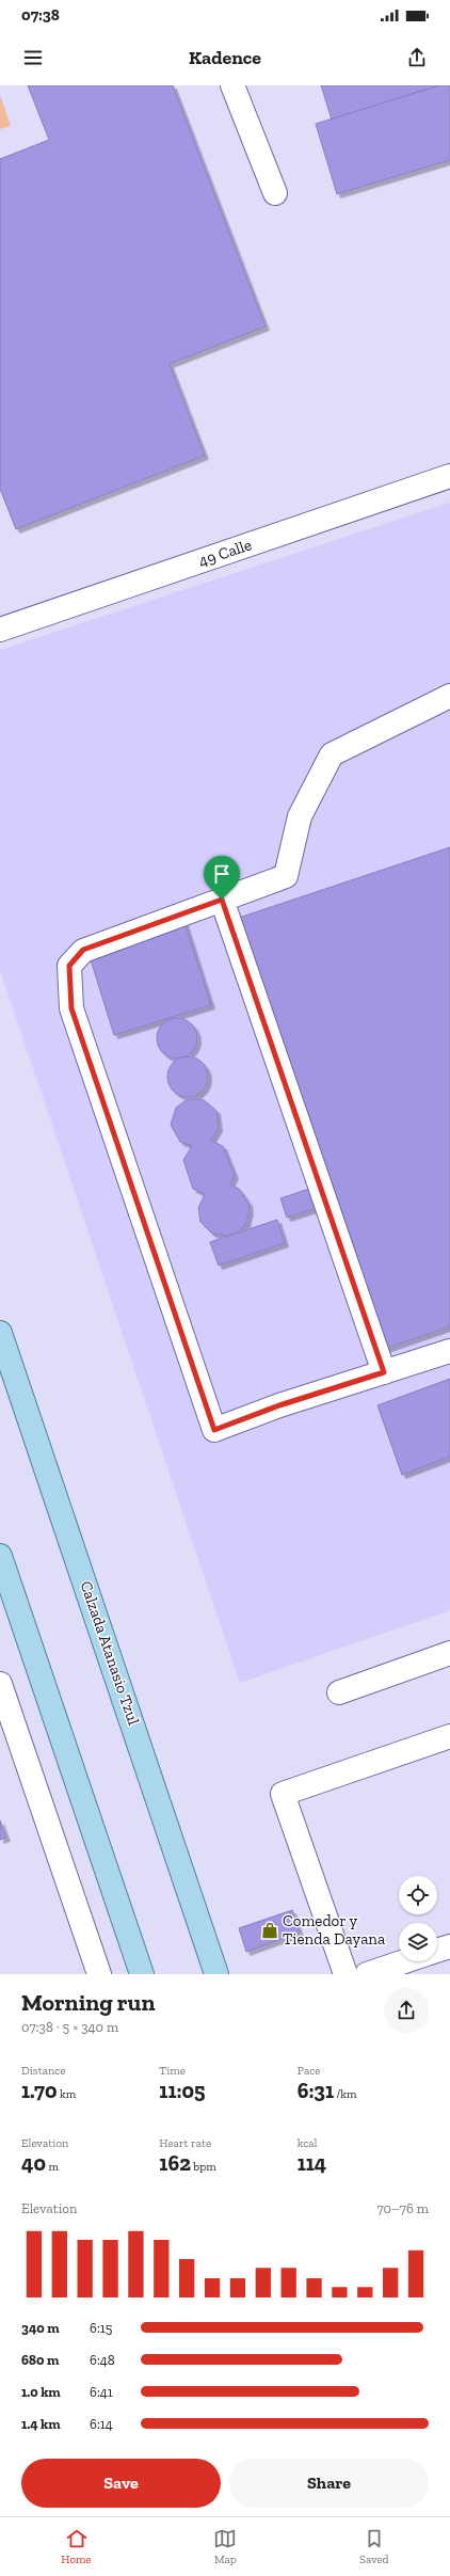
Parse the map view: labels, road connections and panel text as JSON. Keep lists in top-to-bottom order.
{
  "streets": {
    "main road": ["Calzada Atanasio Tzul"],
    "street": ["49 Calle"]
  },
  "places": {
    "shop": ["Comedor y Tienda Dayana"]
  },
  "page": {
    "status": "07:38",
    "header": "Kadence",
    "heading": ["Morning run", "07:38 · 5 × 340 m"],
    "stats": [
      ["Distance", "1.70 km"],
      ["Time", "11:05"],
      ["Pace", "6:31 /km"],
      ["Elevation", "40 m"],
      ["Heart rate", "162 bpm"],
      ["kcal", "114"]
    ],
    "chart": ["Elevation", "70–76 m"],
    "list": [
      {
        "name": "340 m",
        "note": "6:15"
      },
      {
        "name": "680 m",
        "note": "6:48"
      },
      {
        "name": "1.0 km",
        "note": "6:41"
      },
      {
        "name": "1.4 km",
        "note": "6:14"
      }
    ],
    "buttons": ["Save", "Share"],
    "tabs": ["Home", "Map", "Saved"]
  }
}
